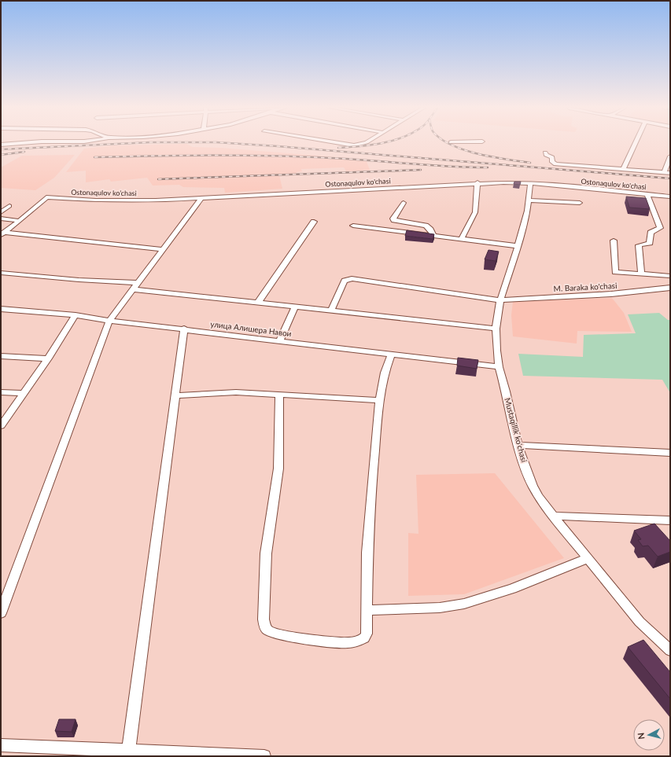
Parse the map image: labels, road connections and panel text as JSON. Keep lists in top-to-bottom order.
{
  "streets": {
    "street": [
      "Ostonaqulov ko'chasi",
      "M. Baraka ko'chasi",
      "улица Алишера Навои",
      "Mustaqillik ko‘chasi"
    ]
  },
  "crossings": [
    ["Ostonaqulov ko'chasi", "Mustaqillik ko‘chasi"],
    ["M. Baraka ko'chasi", "Mustaqillik ko‘chasi"],
    ["улица Алишера Навои", "Mustaqillik ko‘chasi"]
  ],
  "north": "left"
}
